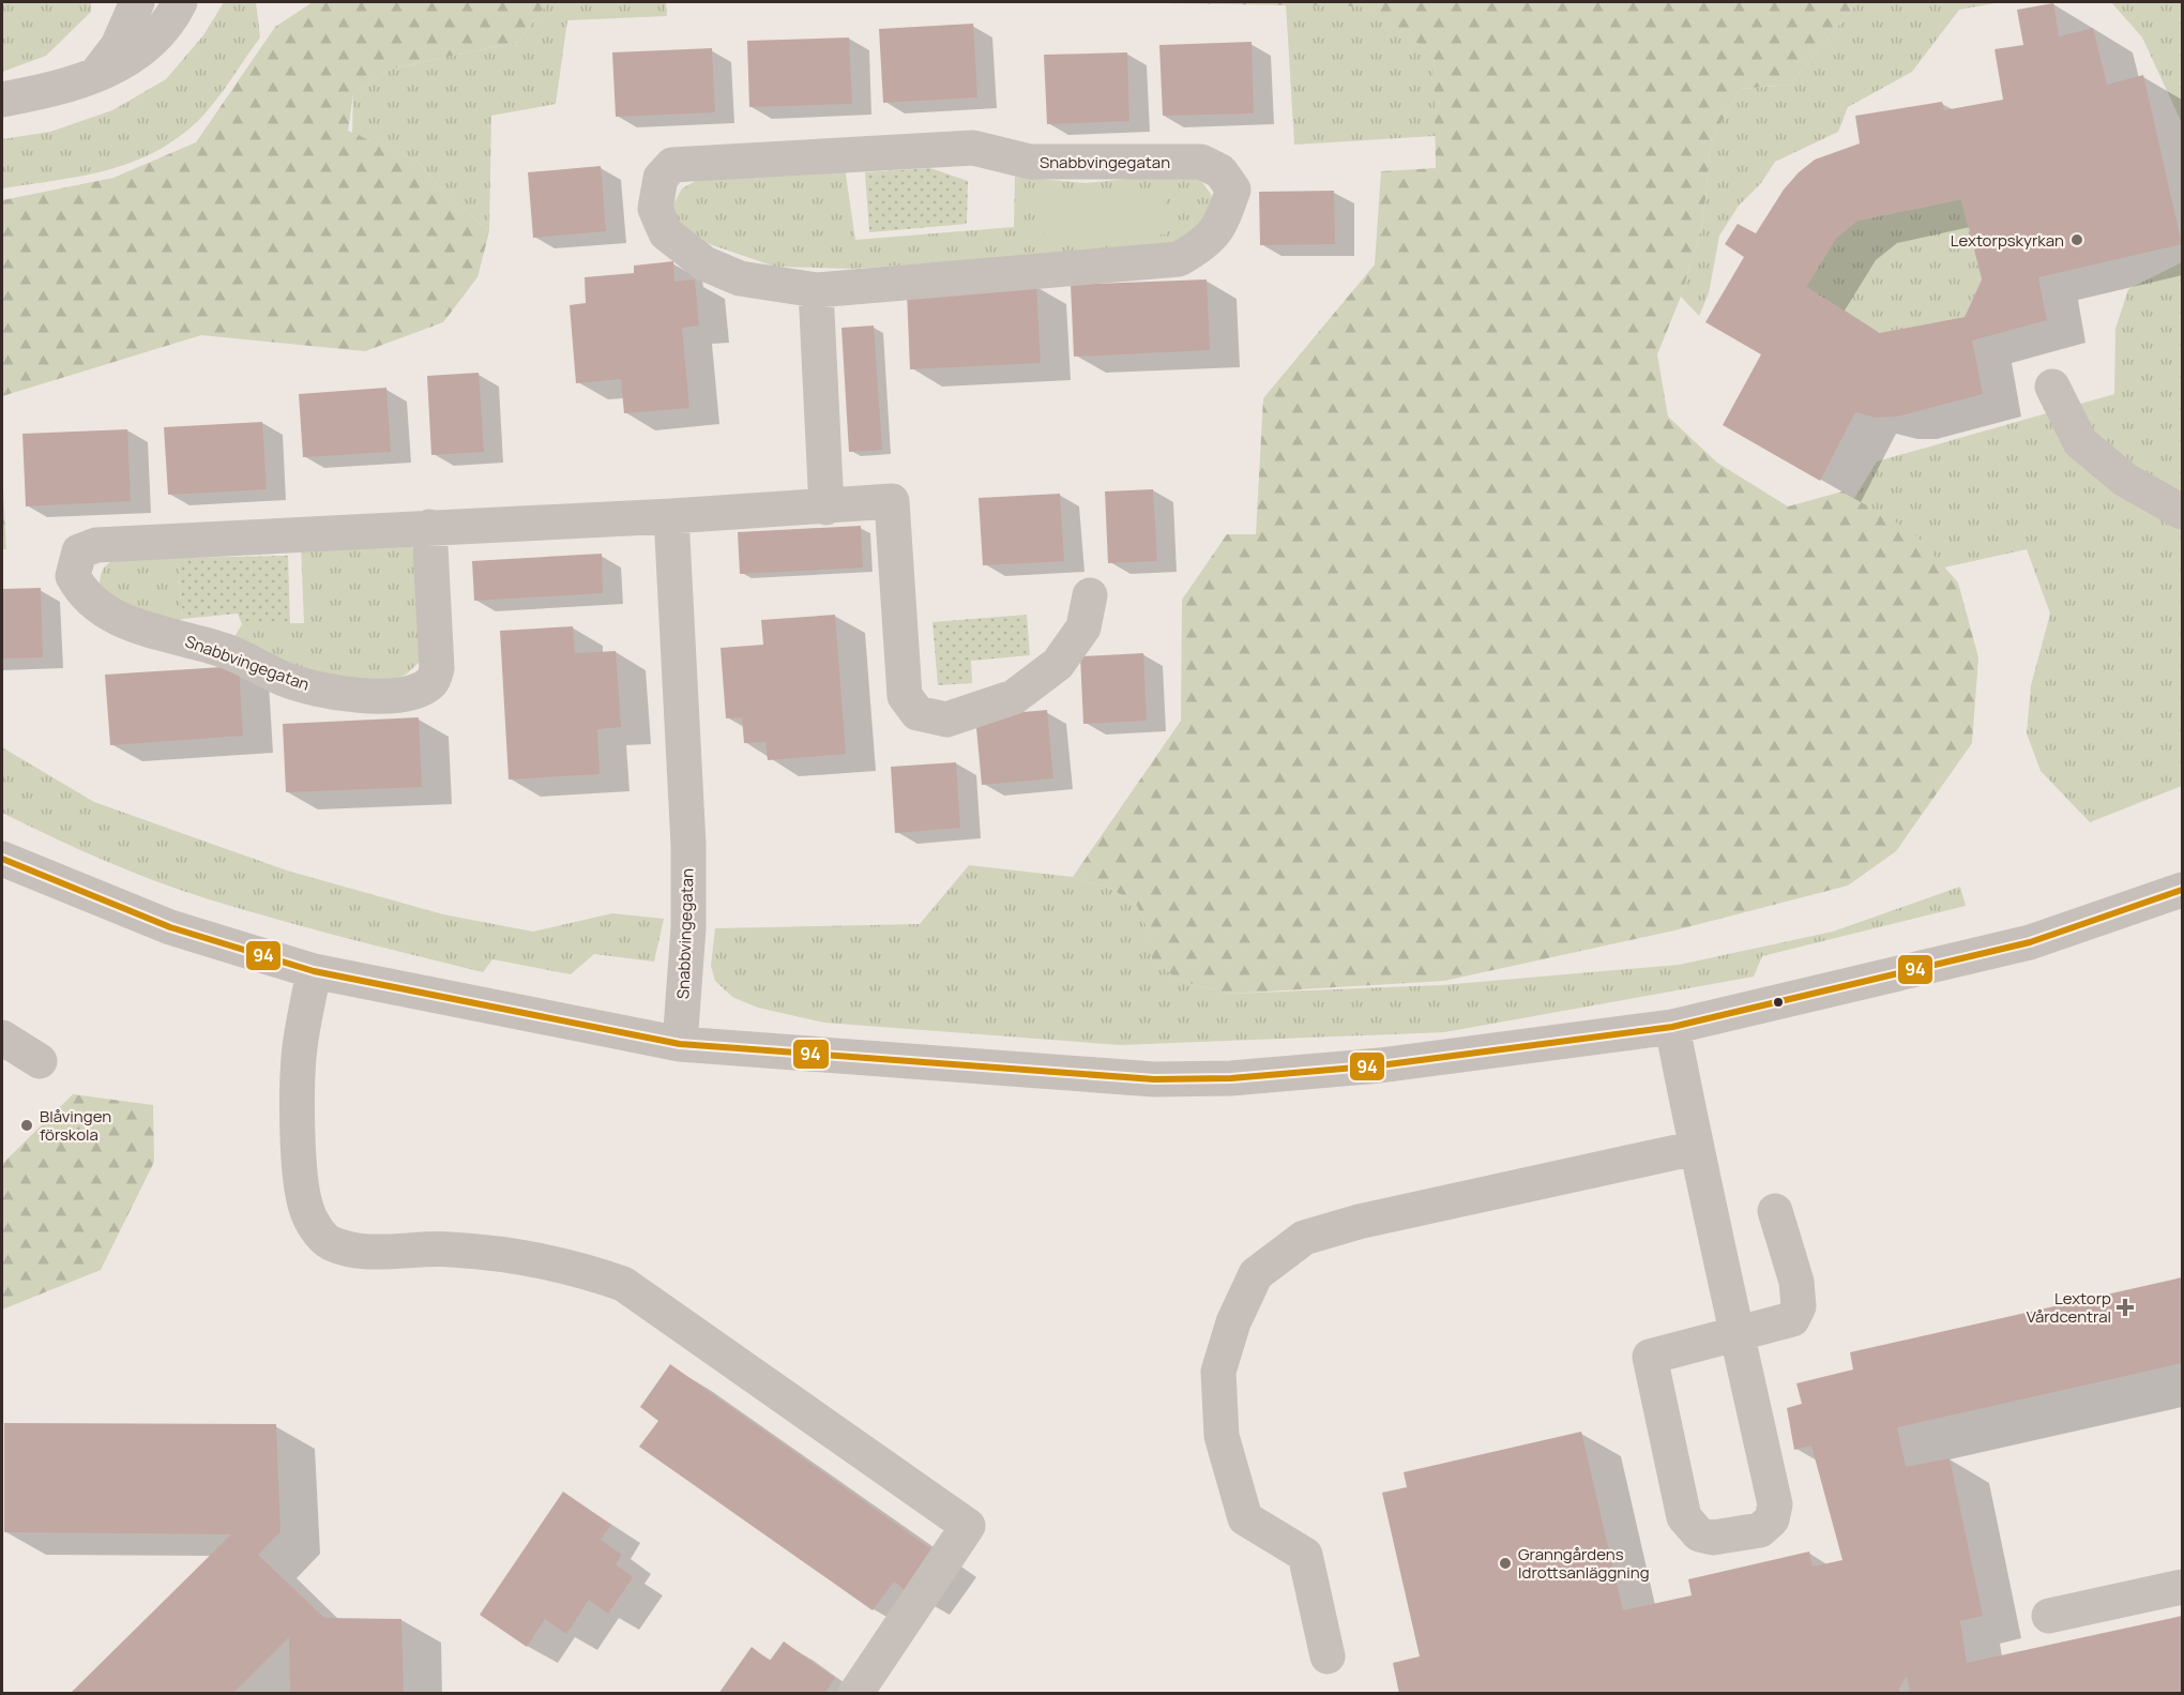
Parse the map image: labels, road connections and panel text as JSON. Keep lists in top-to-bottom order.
{
  "streets": {
    "street": ["Snabbvingegatan"]
  },
  "places": {
    "other": ["Lextorpskyrkan", "Blåvingen förskola", "Granngårdens Idrottsanläggning"],
    "health": ["Lextorp Vårdcentral"]
  },
  "lines": ["transit line 94"]
}
